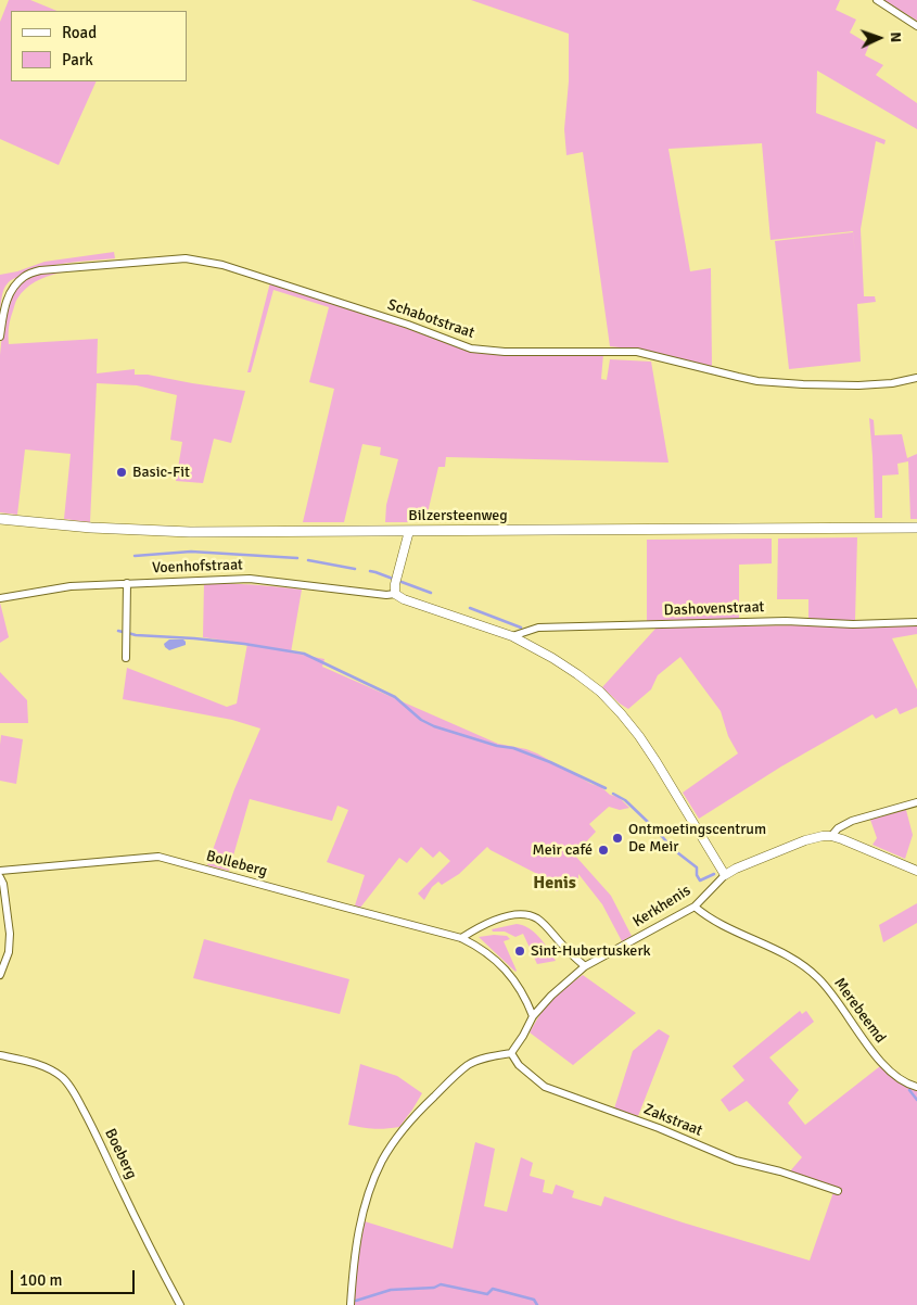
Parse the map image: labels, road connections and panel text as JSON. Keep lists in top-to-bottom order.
{
  "streets": {
    "main road": ["Bilzersteenweg"],
    "street": [
      "Schabotstraat",
      "Voenhofstraat",
      "Dashovenstraat",
      "Bolleberg",
      "Kerkhenis",
      "Merebeemd",
      "Zakstraat",
      "Boeberg"
    ]
  },
  "crossings": [
    ["Bolleberg", "Kerkhenis"],
    ["Kerkhenis", "Merebeemd"],
    ["Kerkhenis", "Zakstraat"]
  ],
  "districts": ["Henis"],
  "places": [
    "Basic-Fit",
    "Ontmoetingscentrum De Meir",
    "Meir café",
    "Sint-Hubertuskerk"
  ],
  "legend": ["Road", "Park"],
  "scale_bar": "100 m",
  "north": "right"
}
